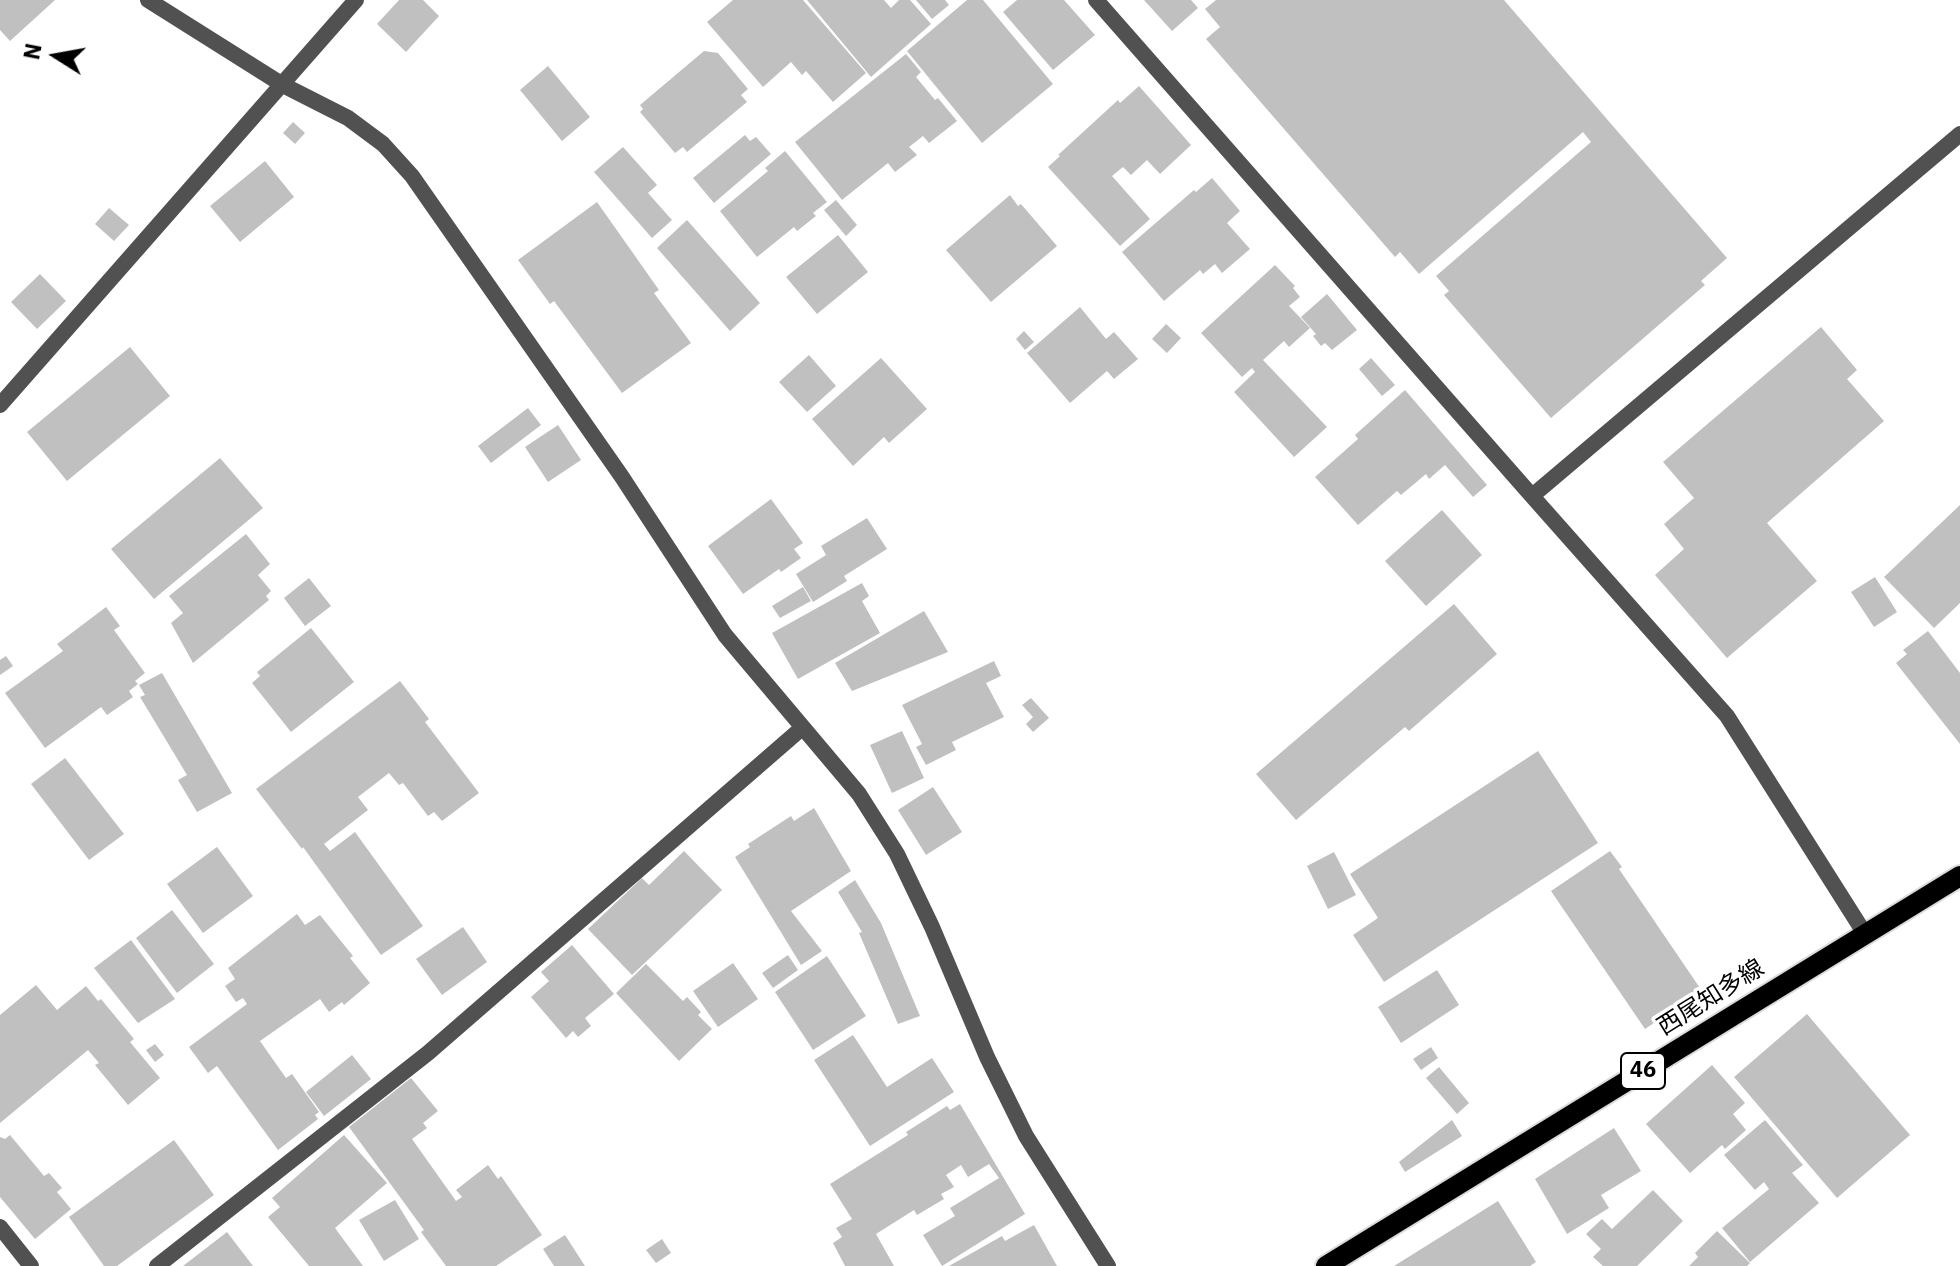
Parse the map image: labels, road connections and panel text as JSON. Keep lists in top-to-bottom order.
{
  "streets": {
    "main road": ["西尾知多線", "46"]
  },
  "north": "left"
}
